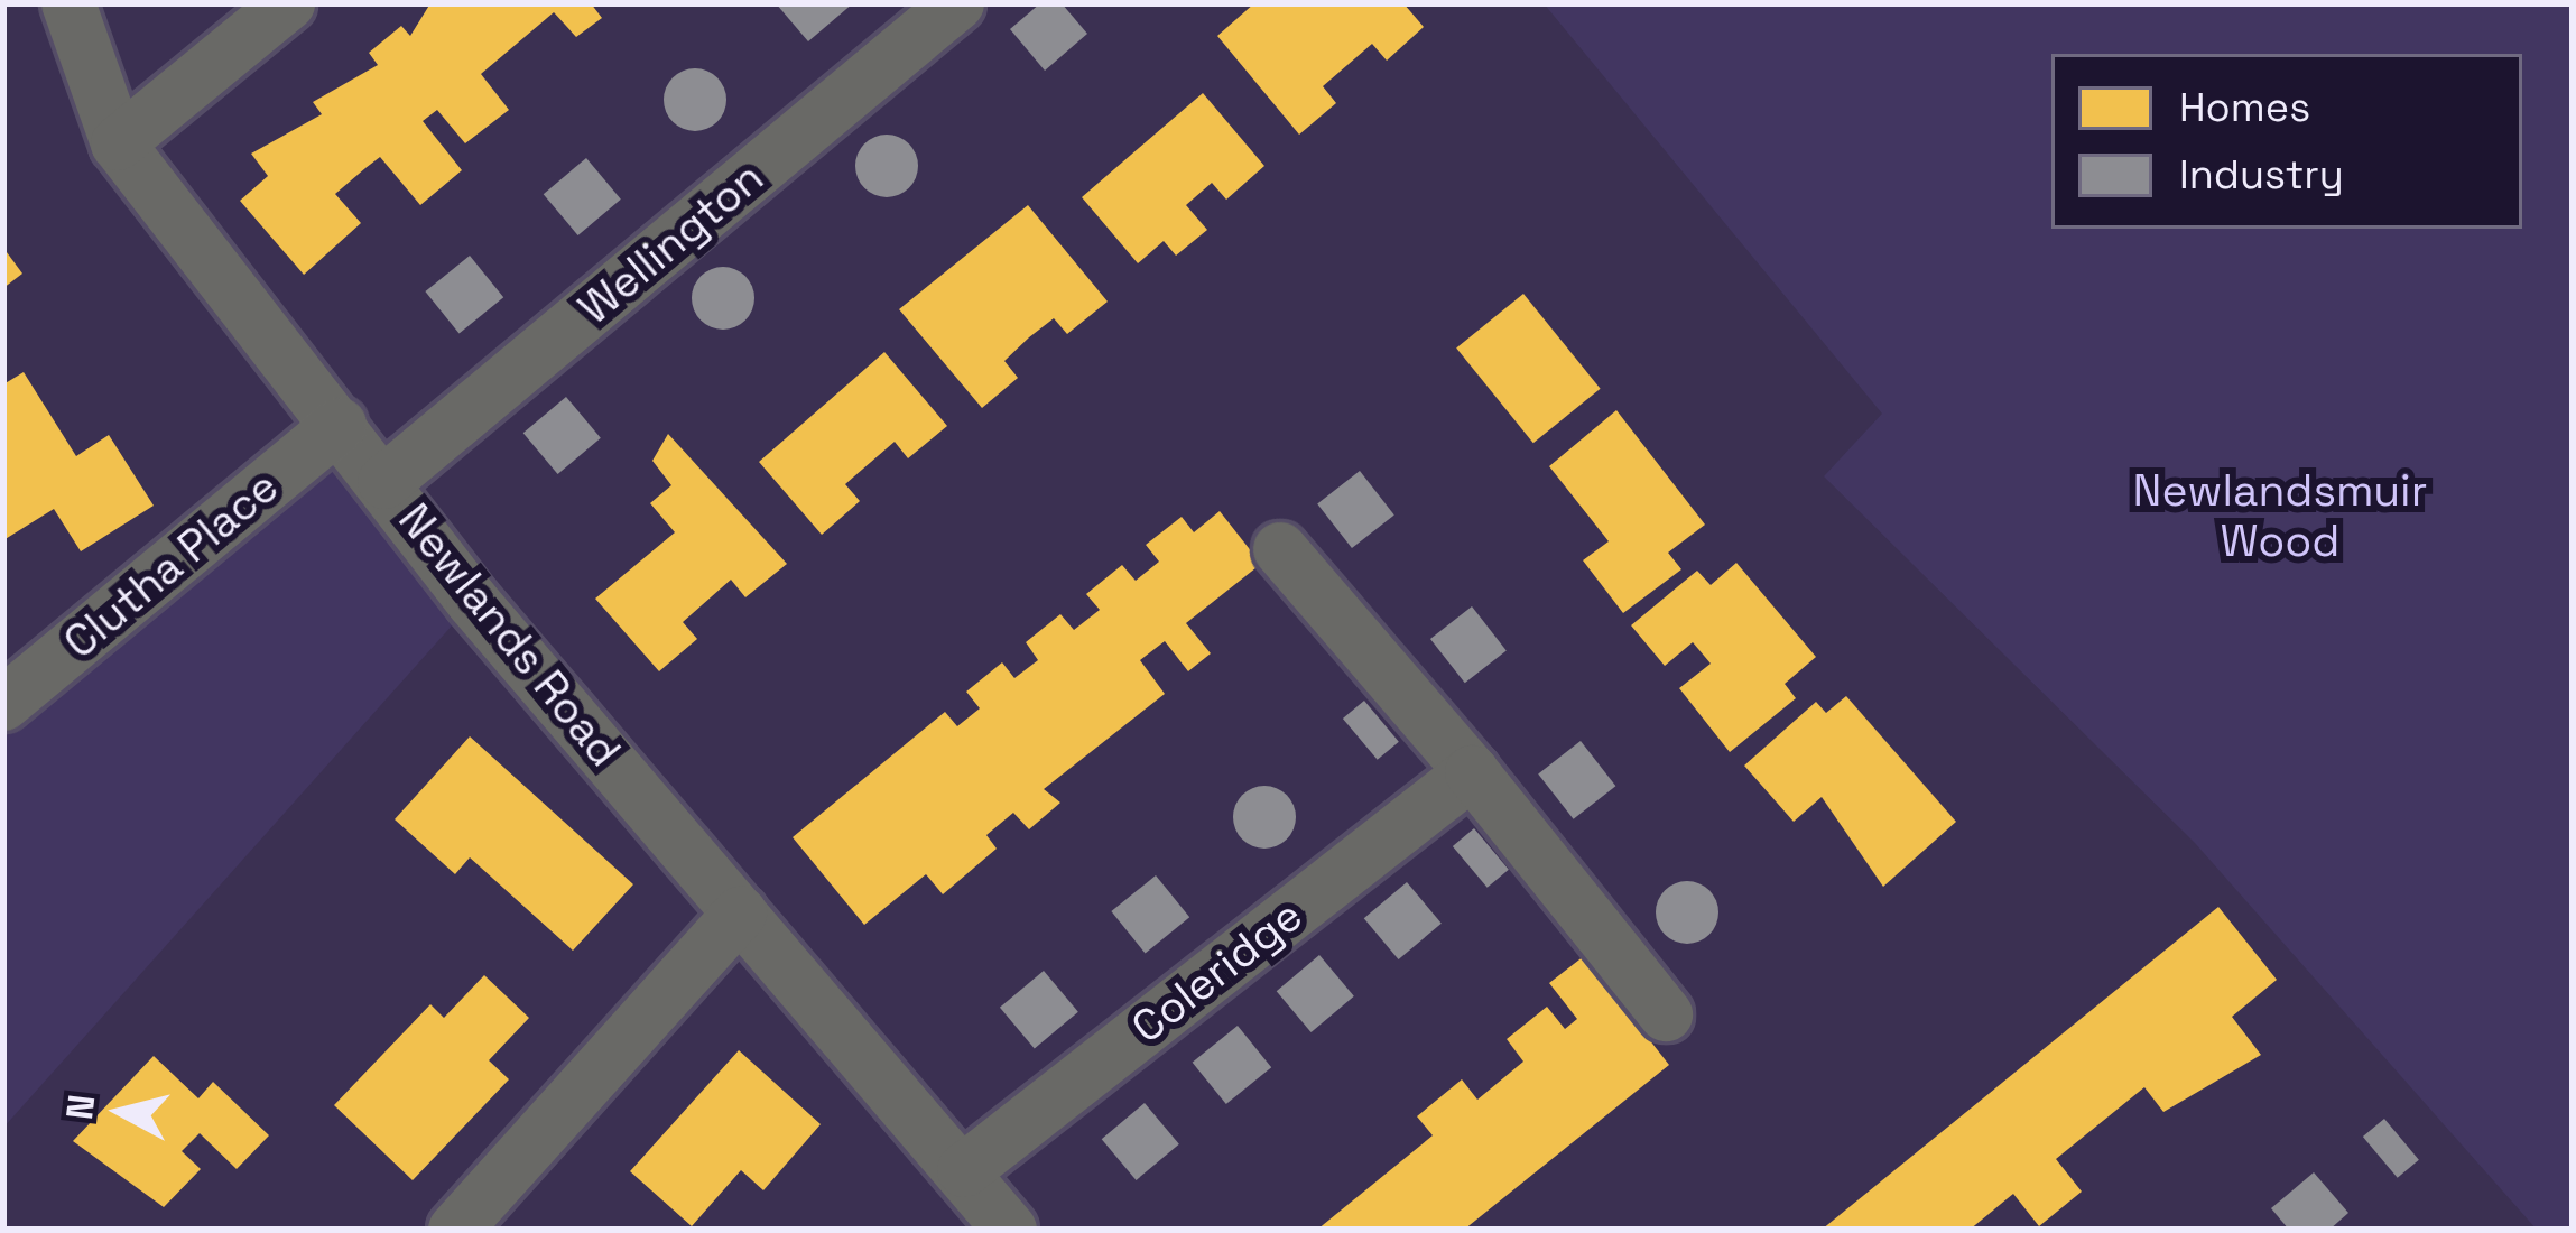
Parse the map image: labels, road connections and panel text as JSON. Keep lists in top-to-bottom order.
{
  "streets": {
    "street": [
      "Wellington",
      "Clutha Place",
      "Newlands Road",
      "Coleridge"
    ]
  },
  "crossings": [
    ["Wellington", "Newlands Road"],
    ["Clutha Place", "Newlands Road"],
    ["Newlands Road", "Coleridge"]
  ],
  "parks": ["Newlandsmuir Wood"],
  "legend": ["Homes", "Industry"],
  "north": "left"
}
